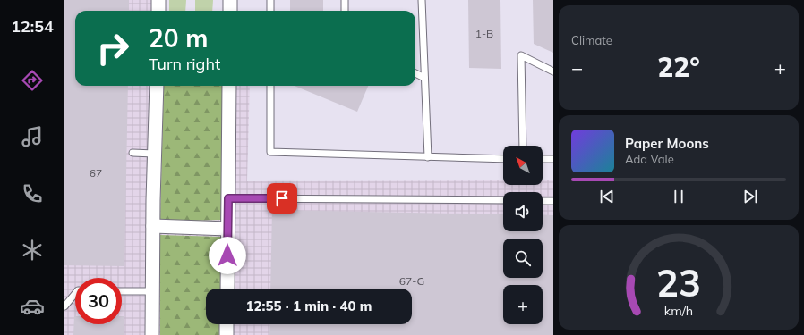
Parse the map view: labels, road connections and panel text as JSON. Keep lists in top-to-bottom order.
{
  "house_numbers": ["1-В", "67", "67-G"],
  "north": "top left",
  "page": {
    "tabs": "12:54",
    "tile": "Climate",
    "turn": ["20 m", "Turn right"],
    "heat": ["−", "22°", "+"],
    "song": ["Paper Moons", "Ada Vale"],
    "map_buttons": "+",
    "limit": "30",
    "trip": "12:55 · 1 min · 40 m",
    "gauge": ["23", "km/h"]
  }
}
